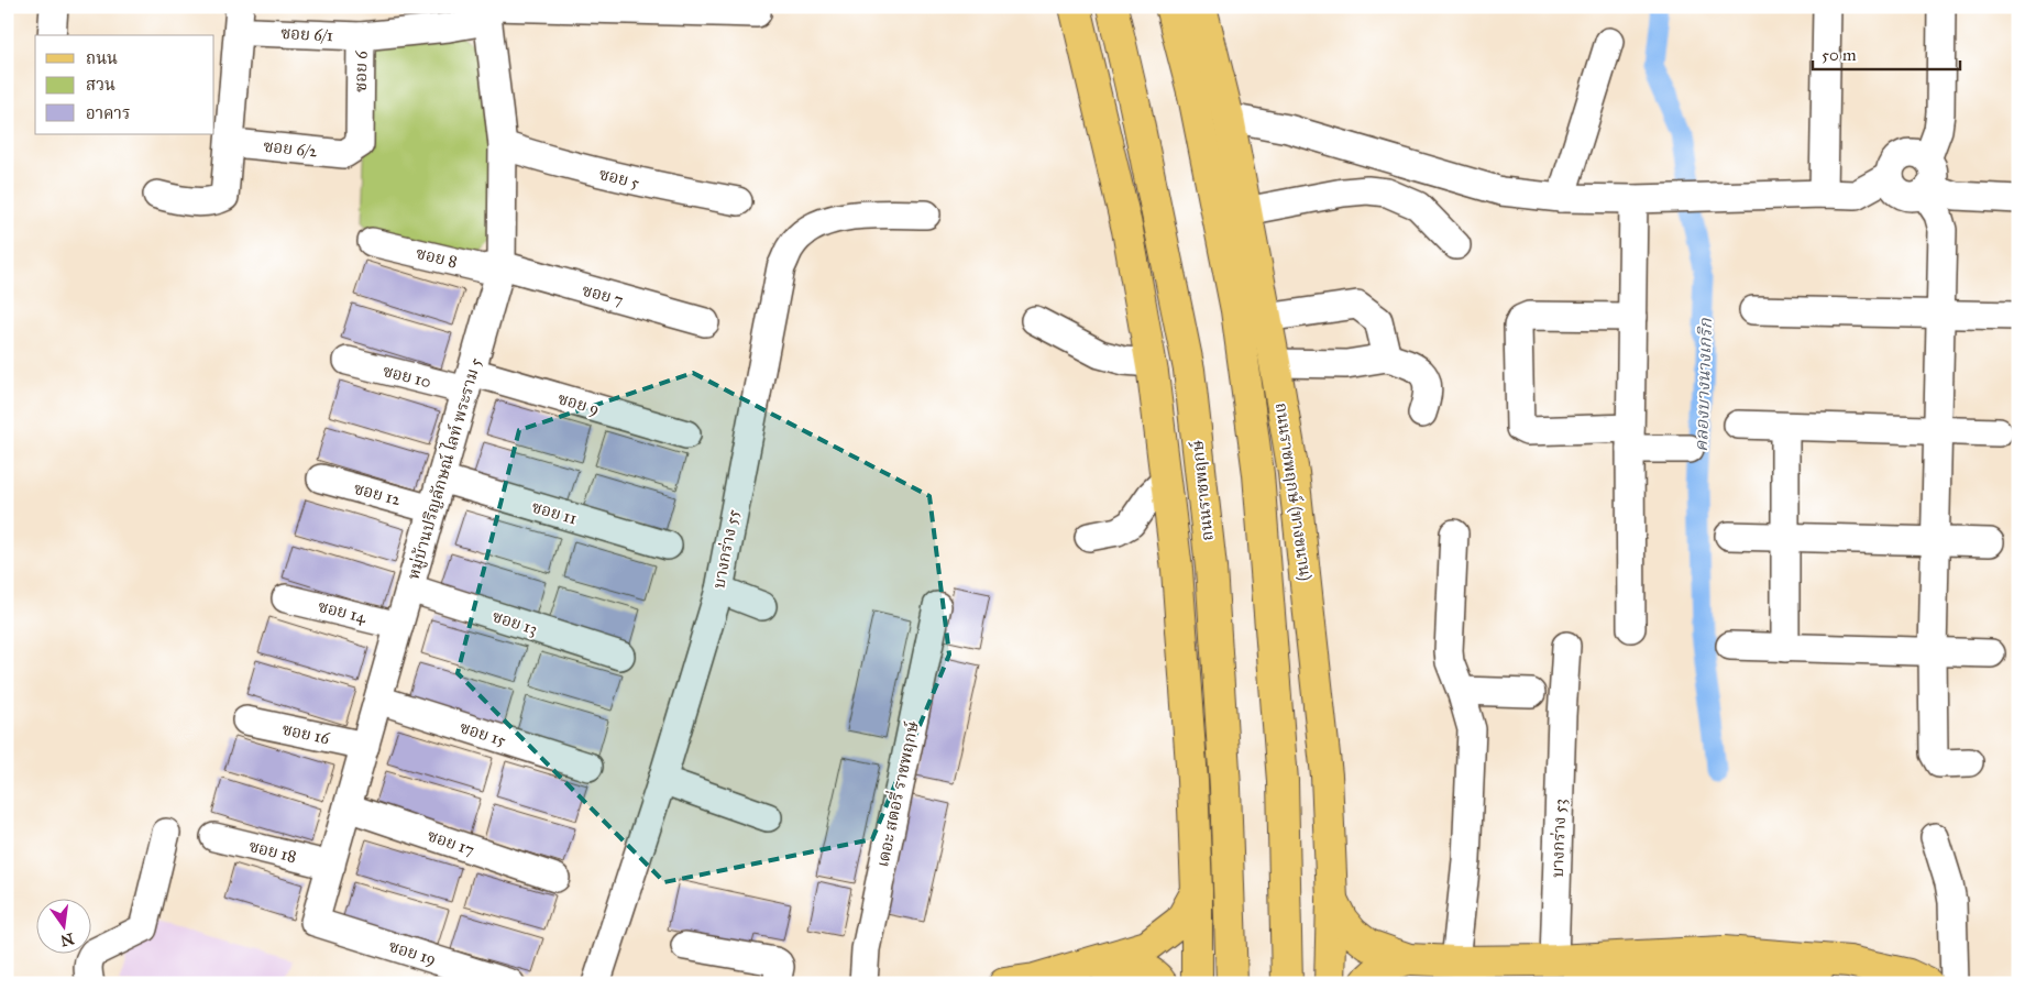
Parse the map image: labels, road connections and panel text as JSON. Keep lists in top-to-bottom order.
{
  "streets": {
    "main road": ["ถนนราชพฤกษ์", "ถนนราชพฤกษ์ (ทางขนาน)"],
    "street": [
      "ซอย 6/1",
      "ซอย 6",
      "ซอย 6/2",
      "ซอย 5",
      "ซอย 8",
      "ซอย 7",
      "ซอย 10",
      "ซอย 9",
      "หมู่บ้านปริญลักษณ์ ไลท์ พระราม 5",
      "ซอย 12",
      "ซอย 11",
      "บางกร่าง 55",
      "ซอย 14",
      "ซอย 13",
      "ซอย 16",
      "ซอย 15",
      "เดอะ สตอรี่ ราชพฤกษ์",
      "บางกร่าง 53",
      "ซอย 17",
      "ซอย 18",
      "ซอย 19"
    ]
  },
  "crossings": [
    ["ซอย 6/1", "ซอย 6"],
    ["ซอย 6", "ซอย 6/2"],
    ["ซอย 6", "หมู่บ้านปริญลักษณ์ ไลท์ พระราม 5"],
    ["ซอย 5", "หมู่บ้านปริญลักษณ์ ไลท์ พระราม 5"],
    ["ซอย 8", "ซอย 7"],
    ["ซอย 8", "หมู่บ้านปริญลักษณ์ ไลท์ พระราม 5"],
    ["ซอย 7", "หมู่บ้านปริญลักษณ์ ไลท์ พระราม 5"],
    ["ซอย 10", "ซอย 9"],
    ["ซอย 10", "หมู่บ้านปริญลักษณ์ ไลท์ พระราม 5"],
    ["ซอย 9", "หมู่บ้านปริญลักษณ์ ไลท์ พระราม 5"],
    ["หมู่บ้านปริญลักษณ์ ไลท์ พระราม 5", "ซอย 12"],
    ["หมู่บ้านปริญลักษณ์ ไลท์ พระราม 5", "ซอย 11"],
    ["หมู่บ้านปริญลักษณ์ ไลท์ พระราม 5", "ซอย 14"],
    ["หมู่บ้านปริญลักษณ์ ไลท์ พระราม 5", "ซอย 13"],
    ["หมู่บ้านปริญลักษณ์ ไลท์ พระราม 5", "ซอย 16"],
    ["หมู่บ้านปริญลักษณ์ ไลท์ พระราม 5", "ซอย 15"],
    ["หมู่บ้านปริญลักษณ์ ไลท์ พระราม 5", "ซอย 17"],
    ["หมู่บ้านปริญลักษณ์ ไลท์ พระราม 5", "ซอย 18"],
    ["หมู่บ้านปริญลักษณ์ ไลท์ พระราม 5", "ซอย 19"]
  ],
  "water": ["คลองบางนางเกริก"],
  "legend": ["ถนน", "สวน", "อาคาร"],
  "scale_bar": "50 m",
  "north": "bottom"
}
